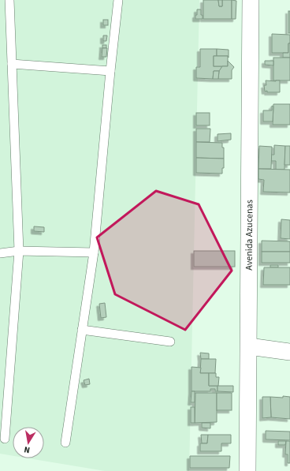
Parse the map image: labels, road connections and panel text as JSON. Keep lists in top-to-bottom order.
{
  "streets": {
    "street": ["Avenida Azucenas"]
  },
  "north": "bottom"
}
